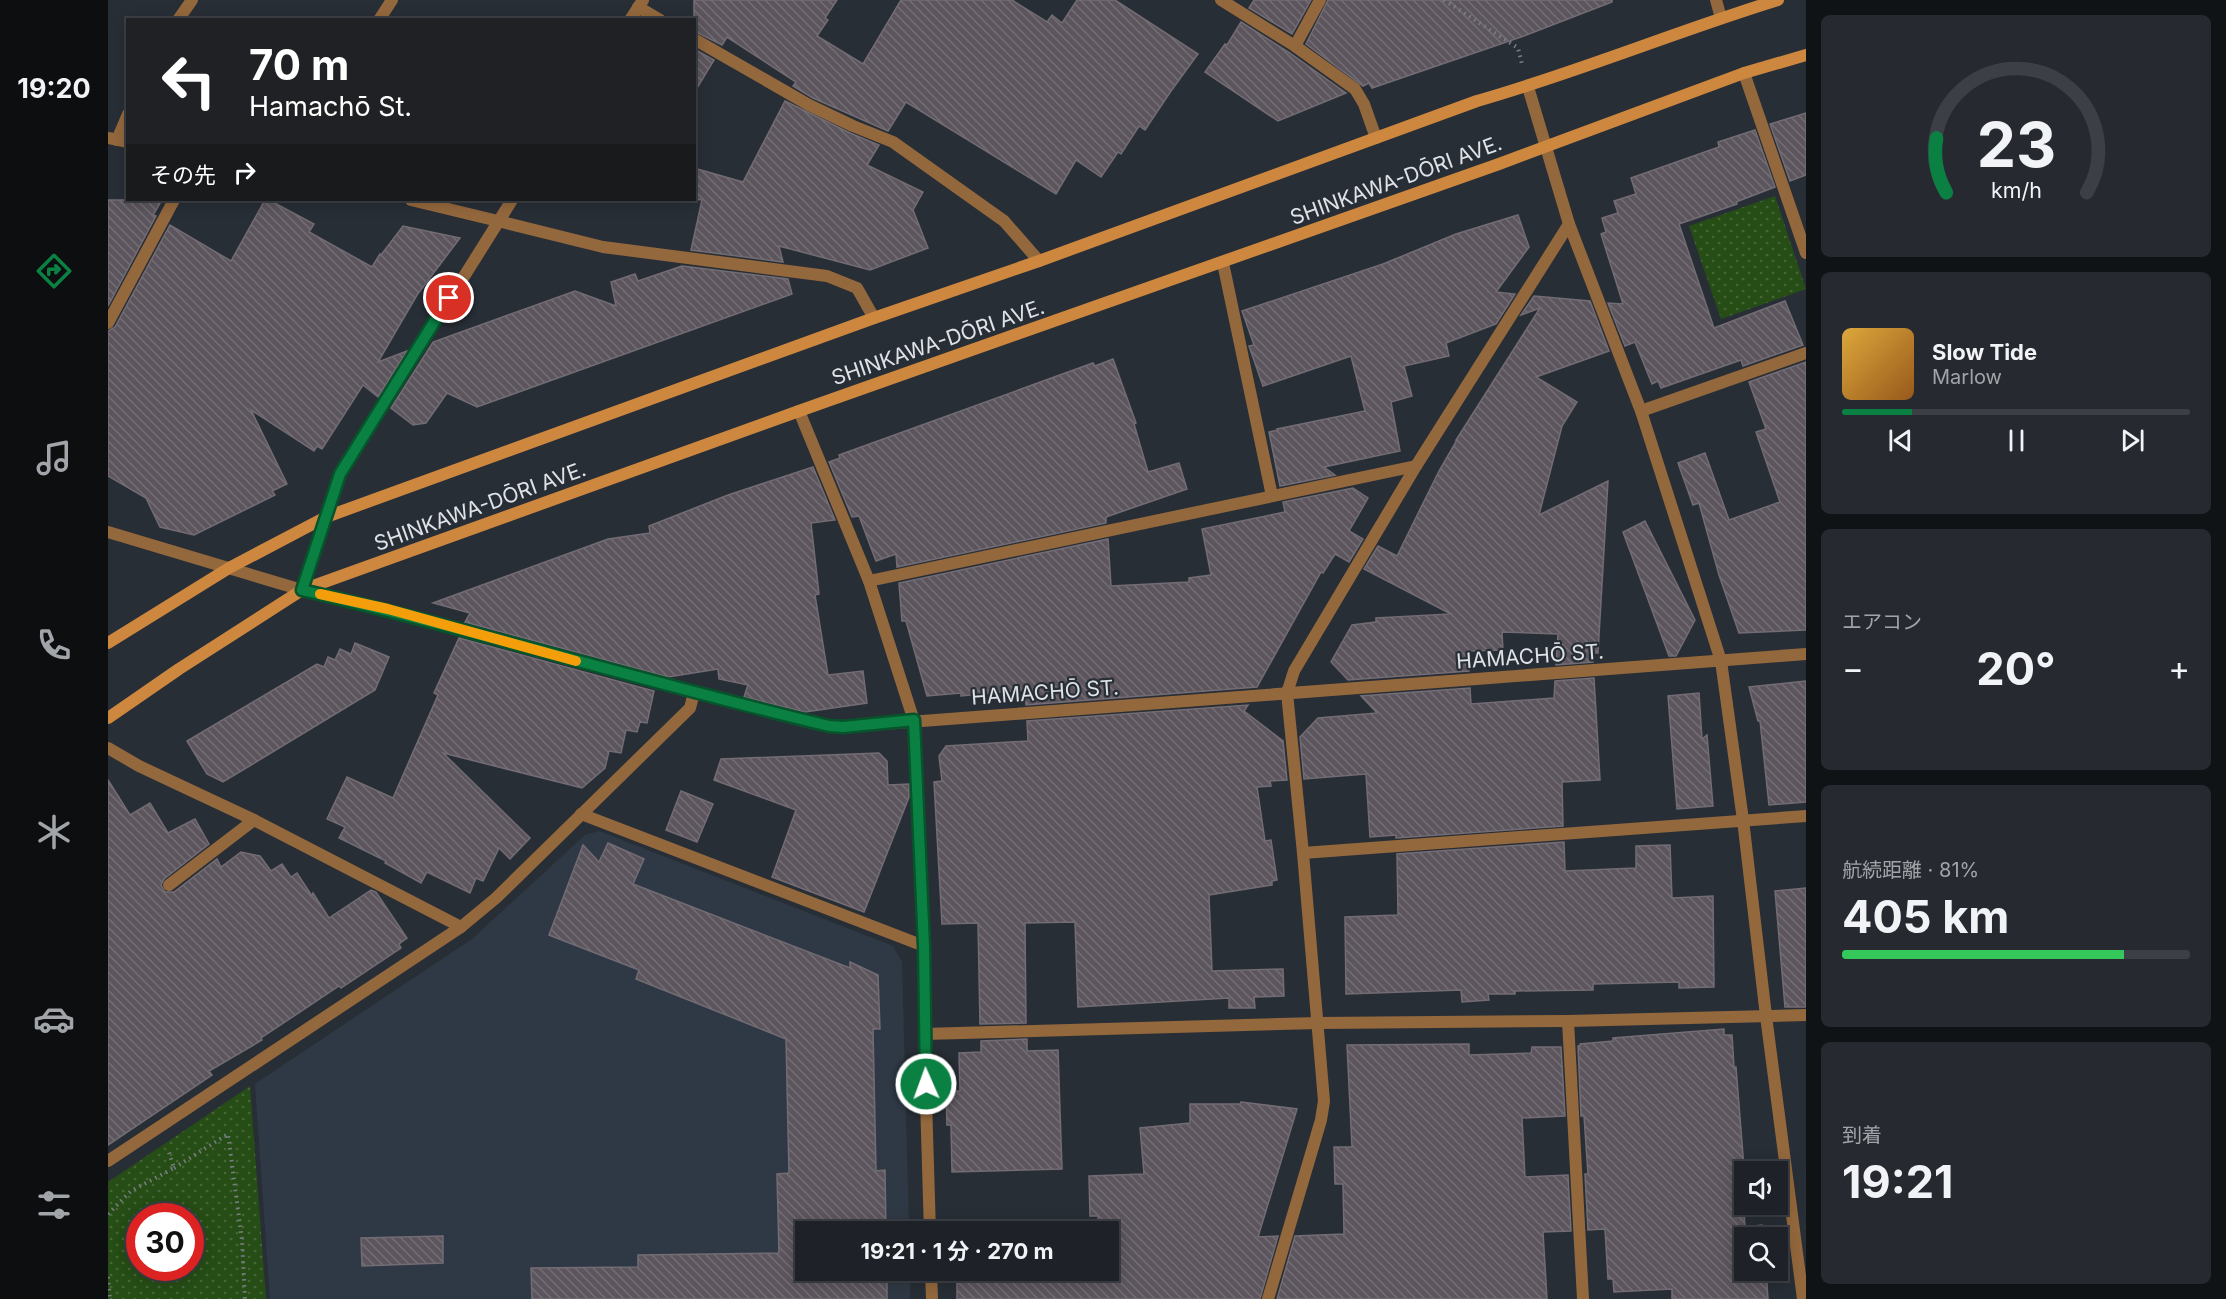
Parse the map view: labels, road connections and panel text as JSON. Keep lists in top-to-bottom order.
{
  "streets": {
    "main road": ["SHINKAWA-DŌRI AVE."],
    "street": ["HAMACHŌ ST."]
  },
  "crossings": [
    ["SHINKAWA-DŌRI AVE.", "HAMACHŌ ST."]
  ],
  "page": {
    "tabs": "19:20",
    "turn": ["70 m", "Hamachō St."],
    "then": "その先",
    "song": ["Slow Tide", "Marlow"],
    "tile": [
      "エアコン",
      ["航続距離 · 81%", "405 km"],
      ["到着", "19:21"]
    ],
    "heat": ["−", "20°", "+"],
    "limit": "30",
    "trip": "19:21 · 1 分 · 270 m",
    "gauge": ["23", "km/h"]
  }
}
